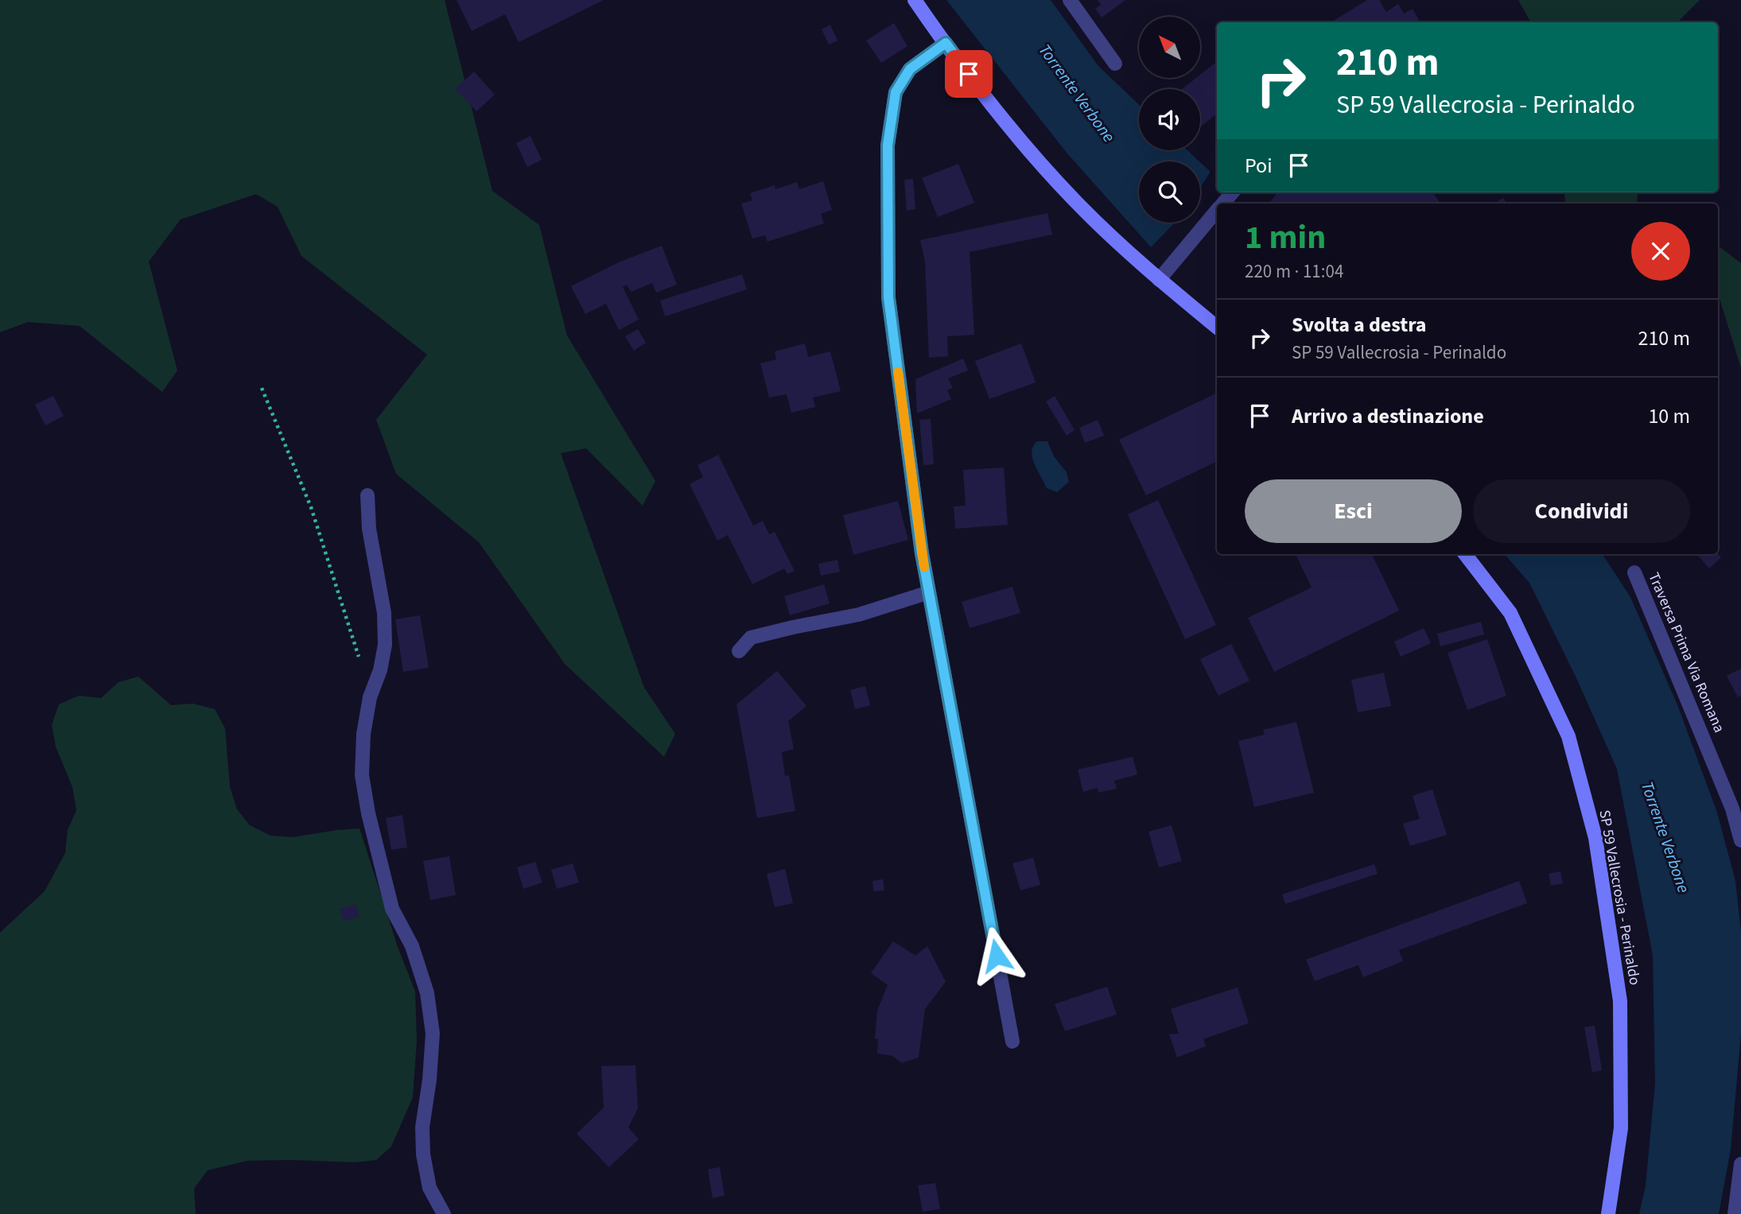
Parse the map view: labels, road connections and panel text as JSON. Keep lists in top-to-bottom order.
{
  "streets": {
    "main road": ["SP 59 Vallecrosia - Perinaldo"],
    "street": ["Traversa Prima Via Romana"]
  },
  "water": ["Torrente Verbone"],
  "north": "top left",
  "page": {
    "turn": ["210 m", "SP 59 Vallecrosia - Perinaldo"],
    "then": "Poi",
    "heading": ["1 min", "220 m · 11:04"],
    "list": [
      {
        "name": "Svolta a destra",
        "note": "SP 59 Vallecrosia - Perinaldo",
        "value": "210 m"
      },
      {
        "name": "Arrivo a destinazione",
        "value": "10 m"
      }
    ],
    "buttons": ["Esci", "Condividi"]
  }
}
